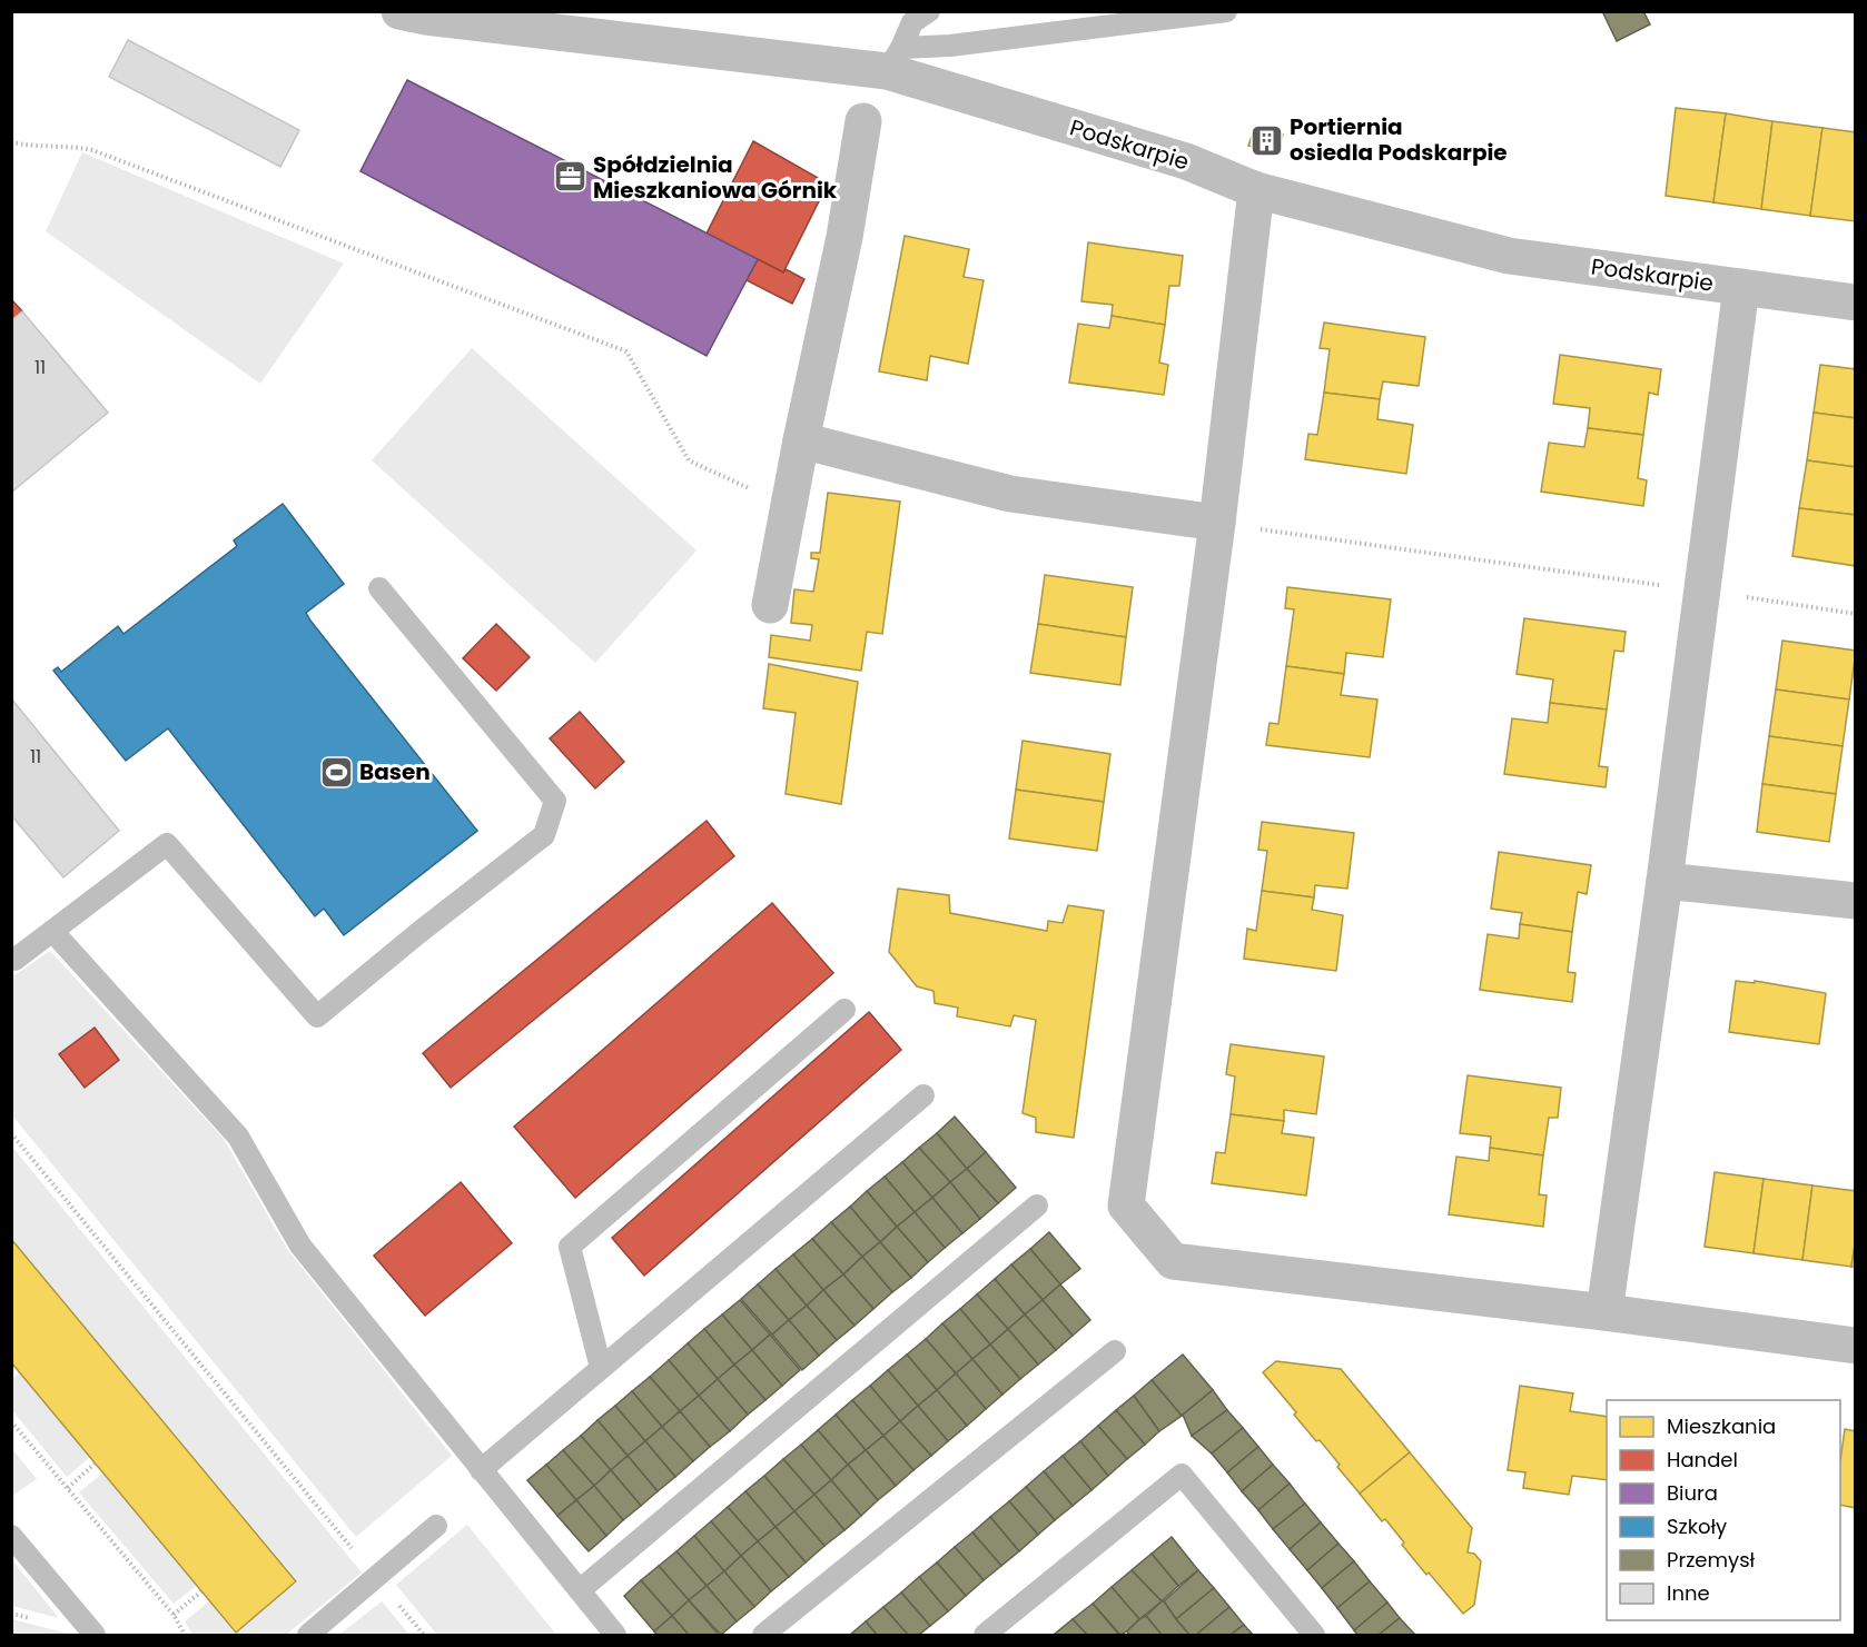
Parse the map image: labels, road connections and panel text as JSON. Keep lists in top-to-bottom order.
{
  "streets": {
    "street": ["Podskarpie"]
  },
  "places": {
    "building": ["Portiernia osiedla Podskarpie"],
    "office": ["Spółdzielnia Mieszkaniowa Górnik"],
    "sports": ["Basen"]
  },
  "house_numbers": ["11", "11"],
  "legend": [
    "Mieszkania",
    "Handel",
    "Biura",
    "Szkoły",
    "Przemysł",
    "Inne"
  ]
}
